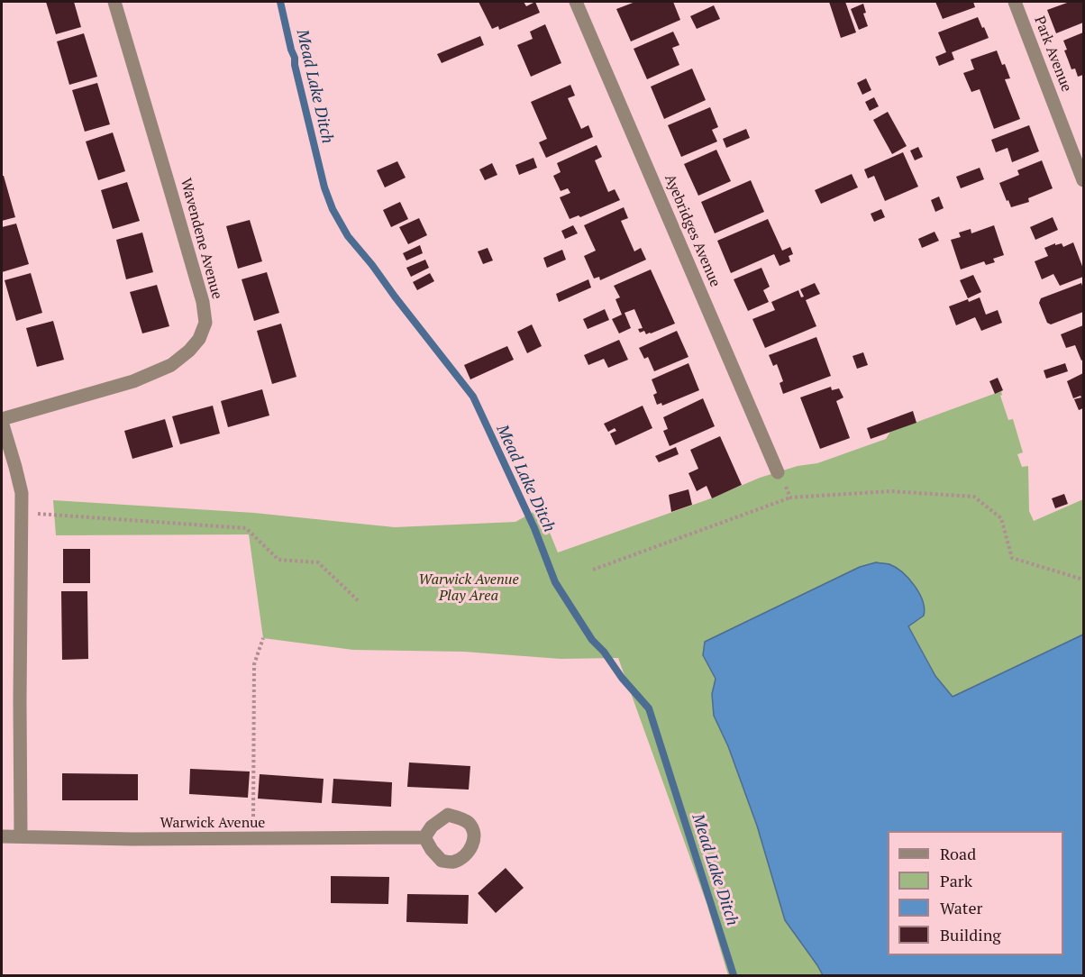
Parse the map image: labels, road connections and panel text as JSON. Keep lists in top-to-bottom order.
{
  "streets": {
    "street": [
      "Park Avenue",
      "Ayebridges Avenue",
      "Wavendene Avenue",
      "Warwick Avenue"
    ]
  },
  "water": ["Mead Lake Ditch"],
  "parks": ["Warwick Avenue Play Area"],
  "legend": [
    "Road",
    "Park",
    "Water",
    "Building"
  ]
}
